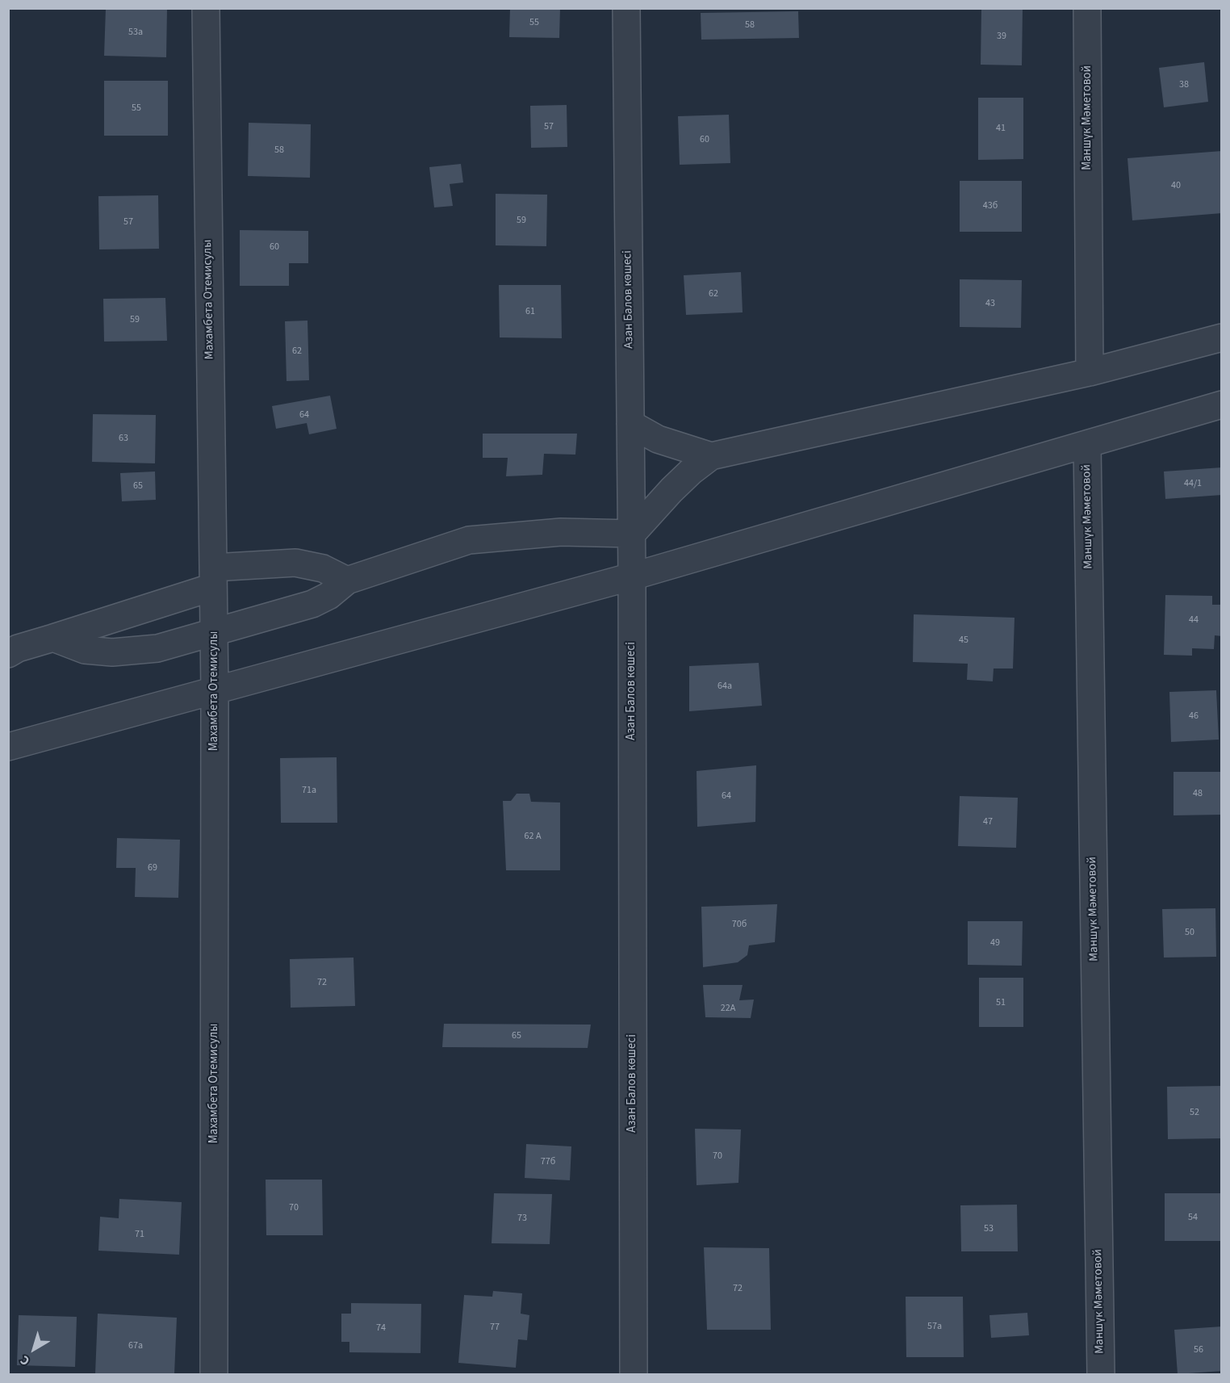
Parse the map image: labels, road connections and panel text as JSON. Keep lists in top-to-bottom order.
{
  "streets": {
    "street": ["Маншүк Мәметовой", "Махамбета Отемисулы", "Азан Балов көшесі"]
  },
  "house_numbers": [
    "55",
    "58",
    "53а",
    "39",
    "38",
    "55",
    "57",
    "41",
    "60",
    "58",
    "40",
    "43б",
    "59",
    "57",
    "60",
    "62",
    "43",
    "61",
    "59",
    "62",
    "64",
    "63",
    "44/1",
    "65",
    "44",
    "45",
    "64а",
    "46",
    "71а",
    "48",
    "64",
    "47",
    "62 А",
    "69",
    "70б",
    "50",
    "49",
    "72",
    "51",
    "22А",
    "65",
    "52",
    "70",
    "77б",
    "70",
    "54",
    "73",
    "53",
    "71",
    "72",
    "57а",
    "77",
    "74",
    "67а",
    "56"
  ],
  "north": "bottom left"
}
